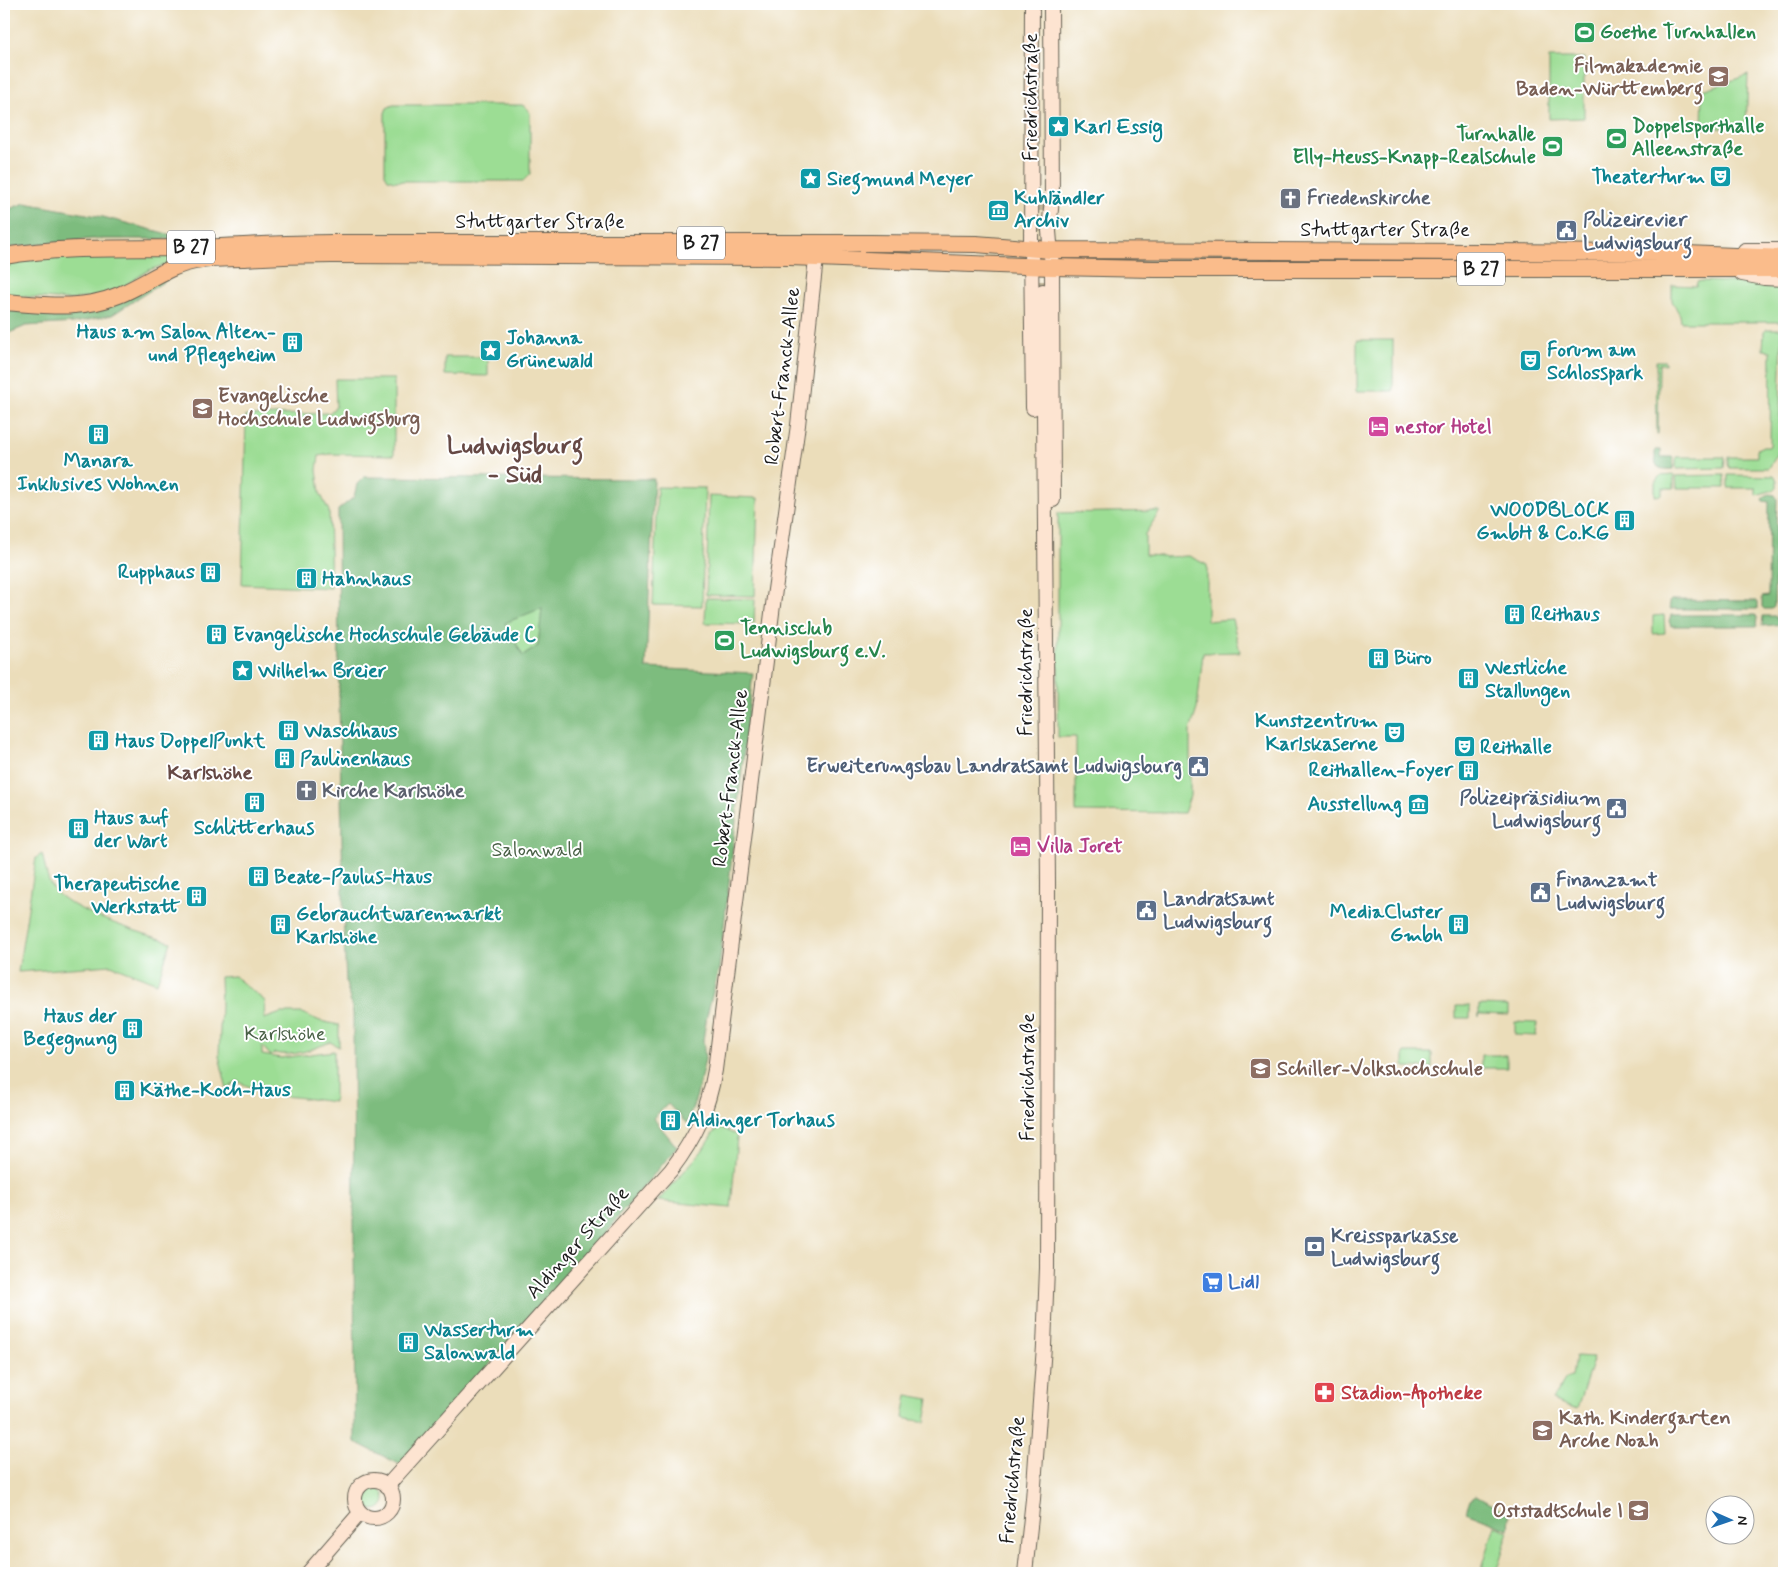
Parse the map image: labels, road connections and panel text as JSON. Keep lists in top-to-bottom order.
{
  "streets": {
    "main road": [
      "Friedrichstraße",
      "Stuttgarter Straße",
      "B 27",
      "Robert-Franck-Allee",
      "Aldinger Straße"
    ]
  },
  "crossings": [
    ["Friedrichstraße", "Stuttgarter Straße"],
    ["Stuttgarter Straße", "Robert-Franck-Allee"],
    ["Robert-Franck-Allee", "Aldinger Straße"]
  ],
  "districts": ["Ludwigsburg - Süd", "Karlshöhe"],
  "parks": ["Salonwald", "Karlshöhe"],
  "places": {
    "sports": [
      "Goethe Turnhallen",
      "Doppelsporthalle Alleenstraße",
      "Turnhalle Elly-Heuss-Knapp-Realschule",
      "Tennisclub Ludwigsburg e.V."
    ],
    "school or university": [
      "Filmakademie Baden-Württemberg",
      "Evangelische Hochschule Ludwigsburg",
      "Schiller-Volkshochschule",
      "Kath. Kindergarten Arche Noah",
      "Oststadtschule I"
    ],
    "place": [
      "Karl Essig",
      "Siegmund Meyer",
      "Johanna Grünewald",
      "Wilhelm Breier"
    ],
    "theatre": [
      "Theaterturm",
      "Forum am Schlosspark",
      "Kunstzentrum Karlskaserne",
      "Reithalle"
    ],
    "church": ["Friedenskirche", "Kirche Karlshöhe"],
    "museum": ["Kuhländler Archiv", "Ausstellung"],
    "public building": [
      "Polizeirevier Ludwigsburg",
      "Erweiterungsbau Landratsamt Ludwigsburg",
      "Polizeipräsidium Ludwigsburg",
      "Finanzamt Ludwigsburg",
      "Landratsamt Ludwigsburg"
    ],
    "building": [
      "Haus am Salon Alten- und Pflegeheim",
      "Manara Inklusives Wohnen",
      "WOODBLOCK GmbH & Co.KG",
      "Rupphaus",
      "Hahnhaus",
      "Reithaus",
      "Evangelische Hochschule Gebäude C",
      "Büro",
      "Westliche Stallungen",
      "Waschhaus",
      "Haus DoppelPunkt",
      "Paulinenhaus",
      "Reithallen-Foyer",
      "Schlitterhaus",
      "Haus auf der Wart",
      "Beate-Paulus-Haus",
      "Therapeutische Werkstatt",
      "MediaCluster Gmbh",
      "Gebrauchtwarenmarkt Karlshöhe",
      "Haus der Begegnung",
      "Käthe-Koch-Haus",
      "Aldinger Torhaus",
      "Wasserturm Salonwald"
    ],
    "hotel": ["nestor Hotel", "Villa Joret"],
    "bank": ["Kreissparkasse Ludwigsburg"],
    "supermarket": ["Lidl"],
    "pharmacy": ["Stadion-Apotheke"]
  },
  "north": "right"
}
